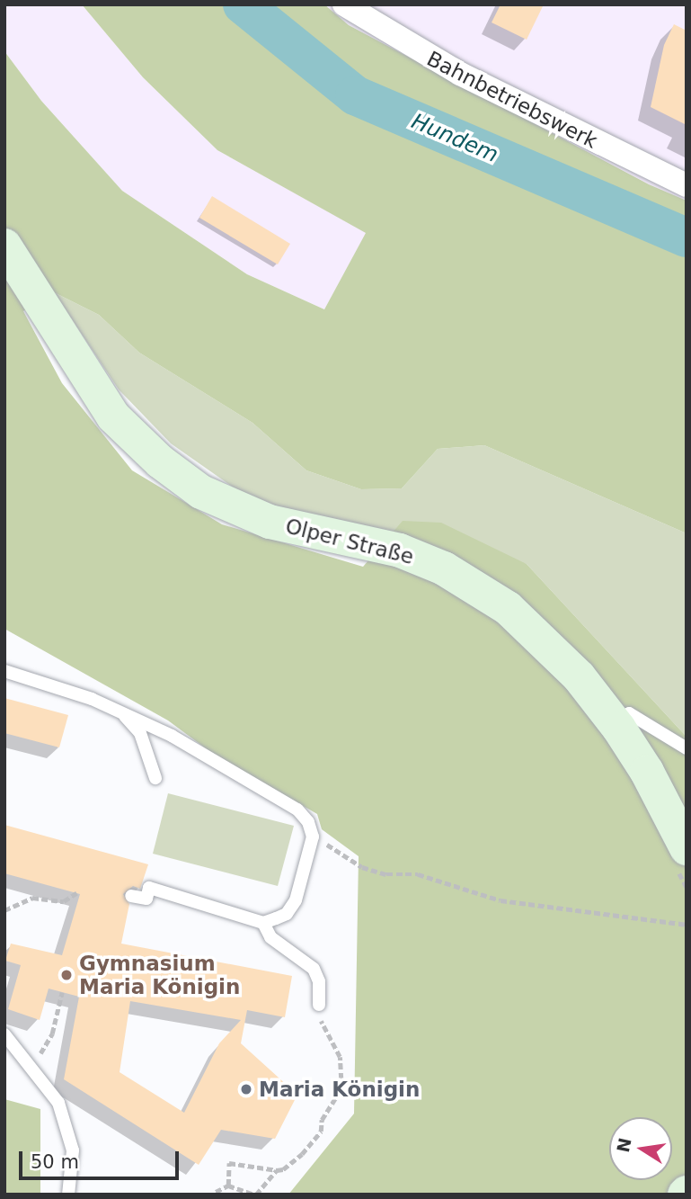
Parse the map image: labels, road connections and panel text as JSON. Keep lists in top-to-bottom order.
{
  "streets": {
    "main road": ["Olper Straße"],
    "street": ["Bahnbetriebswerk"]
  },
  "water": ["Hundem"],
  "places": ["Gymnasium Maria Königin", "Maria Königin"],
  "scale_bar": "50 m",
  "north": "left"
}
